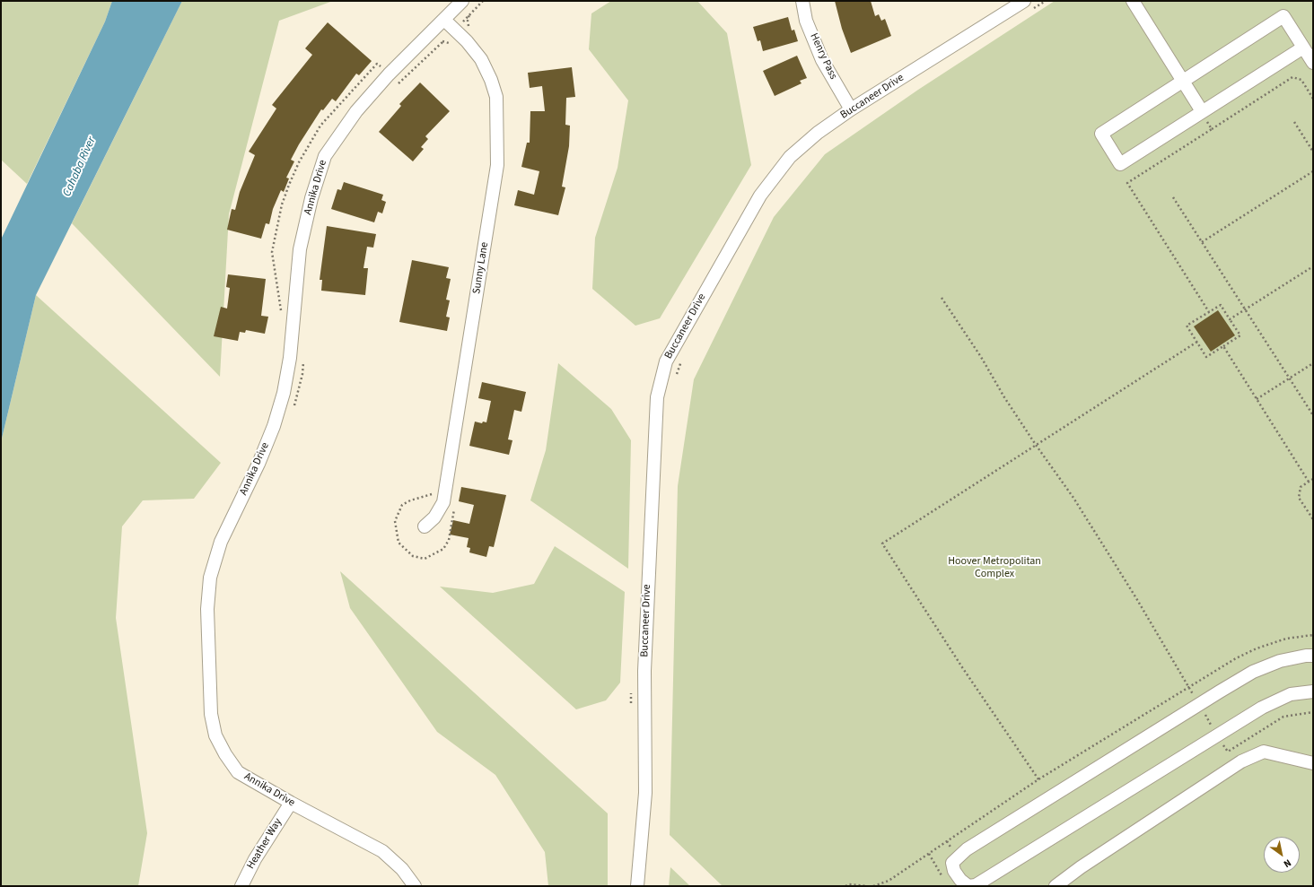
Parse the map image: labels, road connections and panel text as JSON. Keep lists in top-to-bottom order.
{
  "streets": {
    "street": [
      "Henry Pass",
      "Buccaneer Drive",
      "Annika Drive",
      "Sunny Lane",
      "Heather Way"
    ]
  },
  "crossings": [
    ["Henry Pass", "Buccaneer Drive"],
    ["Annika Drive", "Sunny Lane"],
    ["Annika Drive", "Heather Way"]
  ],
  "water": ["Cahaba River"],
  "parks": ["Hoover Metropolitan Complex"],
  "north": "bottom right"
}
